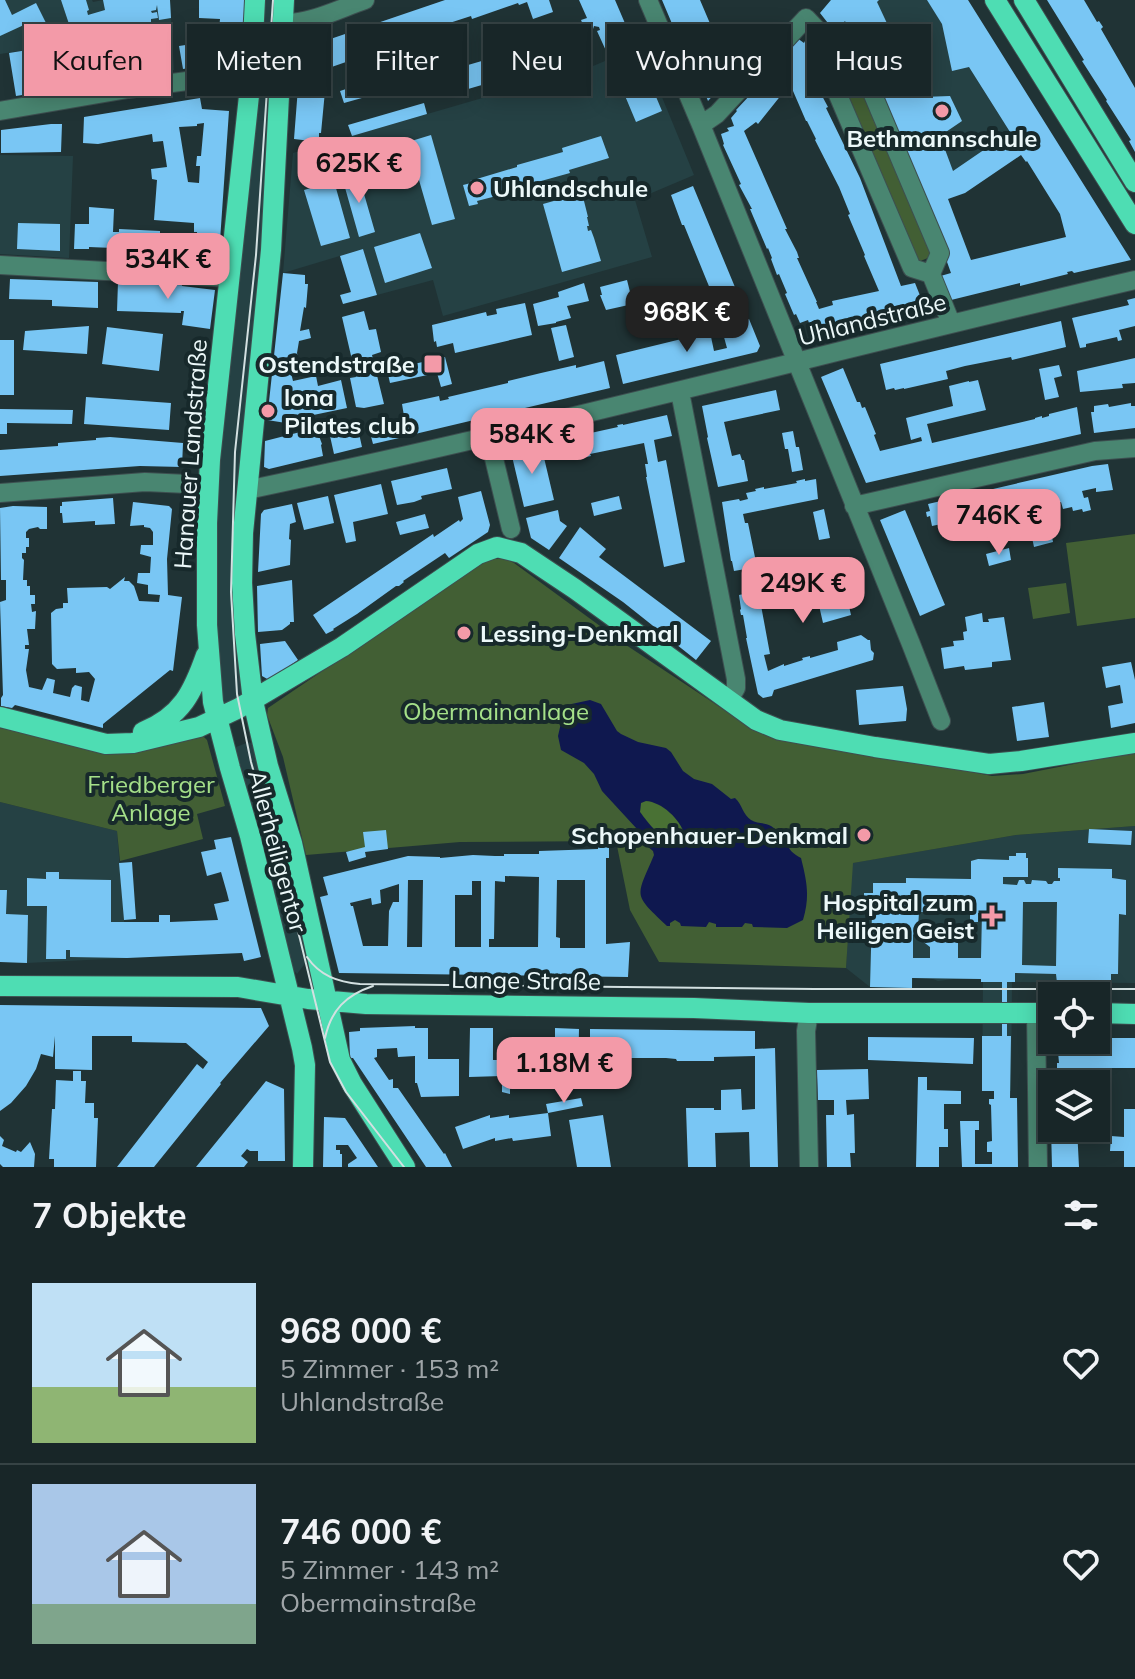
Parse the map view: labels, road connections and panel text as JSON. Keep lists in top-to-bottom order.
{
  "streets": {
    "main road": ["Hanauer Landstraße", "Allerheiligentor", "Lange Straße"],
    "street": ["Uhlandstraße"]
  },
  "crossings": [
    ["Hanauer Landstraße", "Allerheiligentor"],
    ["Allerheiligentor", "Lange Straße"]
  ],
  "parks": ["Obermainanlage", "Friedberger Anlage"],
  "places": {
    "other": [
      "Bethmannschule",
      "Uhlandschule",
      "lona Pilates club",
      "Lessing-Denkmal",
      "Schopenhauer-Denkmal"
    ],
    "transit": ["Ostendstraße"],
    "health": ["Hospital zum Heiligen Geist"]
  },
  "page": {
    "chip": [
      "Kaufen",
      "Mieten",
      "Filter",
      "Neu",
      "Wohnung",
      "Haus"
    ],
    "price": [
      "625K €",
      "534K €",
      "968K €",
      "584K €",
      "746K €",
      "249K €",
      "1.18M €"
    ],
    "heading": "7 Objekte",
    "list": [
      {
        "name": "968 000 €",
        "note": "5 Zimmer · 153 m² · Uhlandstraße"
      },
      {
        "name": "746 000 €",
        "note": "5 Zimmer · 143 m² · Obermainstraße"
      }
    ]
  }
}
